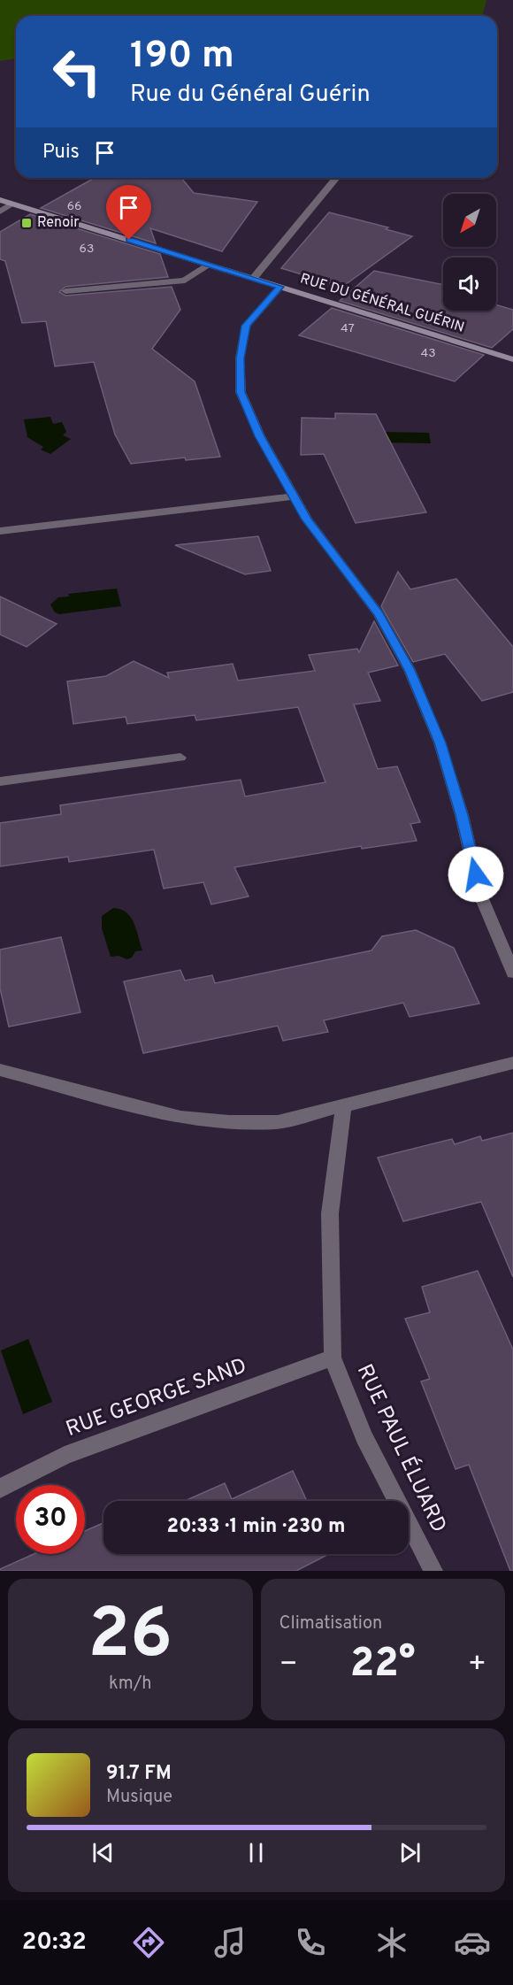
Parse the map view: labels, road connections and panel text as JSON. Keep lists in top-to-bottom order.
{
  "streets": {
    "main road": ["RUE DU GÉNÉRAL GUÉRIN"],
    "street": ["RUE GEORGE SAND", "RUE PAUL ÉLUARD"]
  },
  "crossings": [
    ["RUE GEORGE SAND", "RUE PAUL ÉLUARD"]
  ],
  "places": {
    "transit": ["Renoir"]
  },
  "house_numbers": [
    "66",
    "63",
    "47",
    "43"
  ],
  "north": "bottom left",
  "page": {
    "turn": ["190 m", "Rue du Général Guérin"],
    "then": "Puis",
    "limit": "30",
    "trip": "20:33 · 1 min · 230 m",
    "tile": [
      ["26", "km/h"],
      "Climatisation"
    ],
    "heat": ["−", "22°", "+"],
    "song": ["91.7 FM", "Musique"],
    "tabs": "20:32"
  }
}
